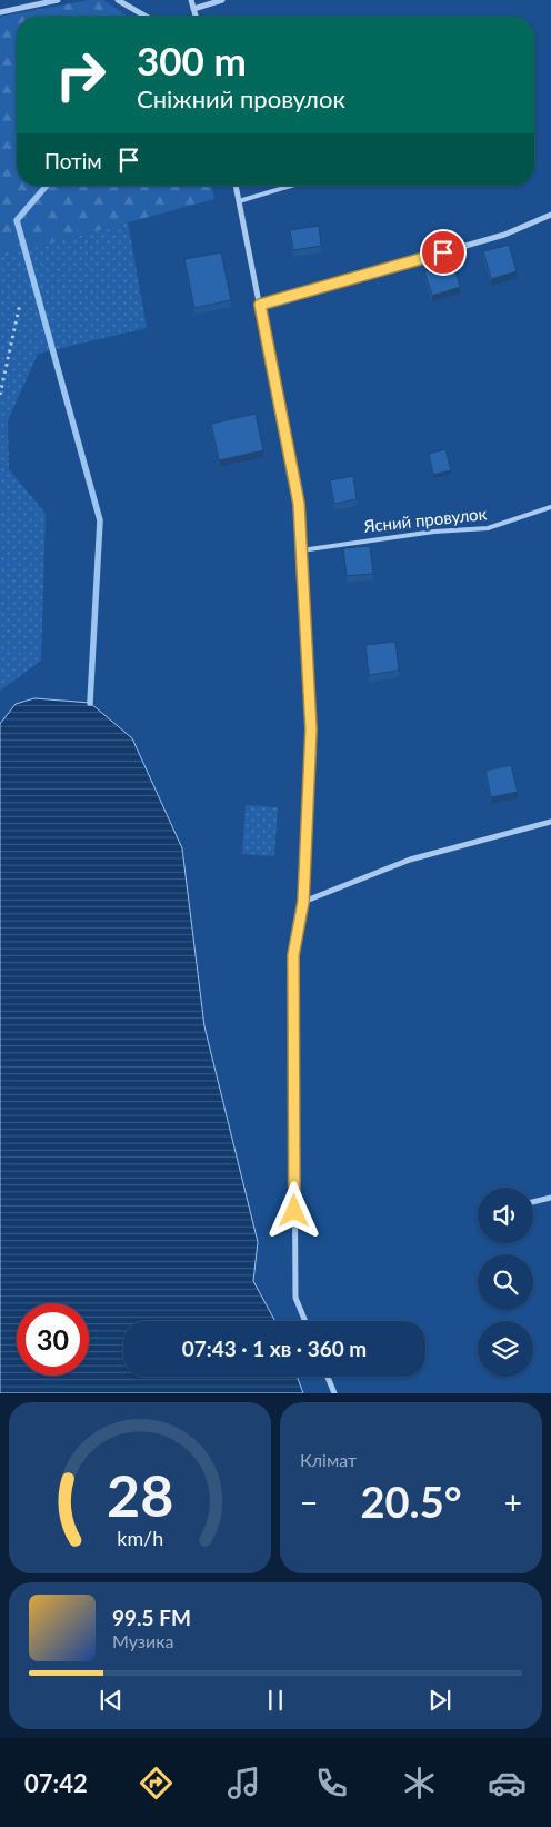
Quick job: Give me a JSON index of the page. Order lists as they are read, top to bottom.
{
  "streets": {
    "lane": ["Ясний провулок"]
  },
  "page": {
    "turn": ["300 m", "Сніжний провулок"],
    "then": "Потім",
    "limit": "30",
    "trip": "07:43 · 1 хв · 360 m",
    "tile": "Клімат",
    "heat": ["−", "20.5°", "+"],
    "song": ["99.5 FM", "Музика"],
    "tabs": "07:42",
    "gauge": ["28", "km/h"]
  }
}
